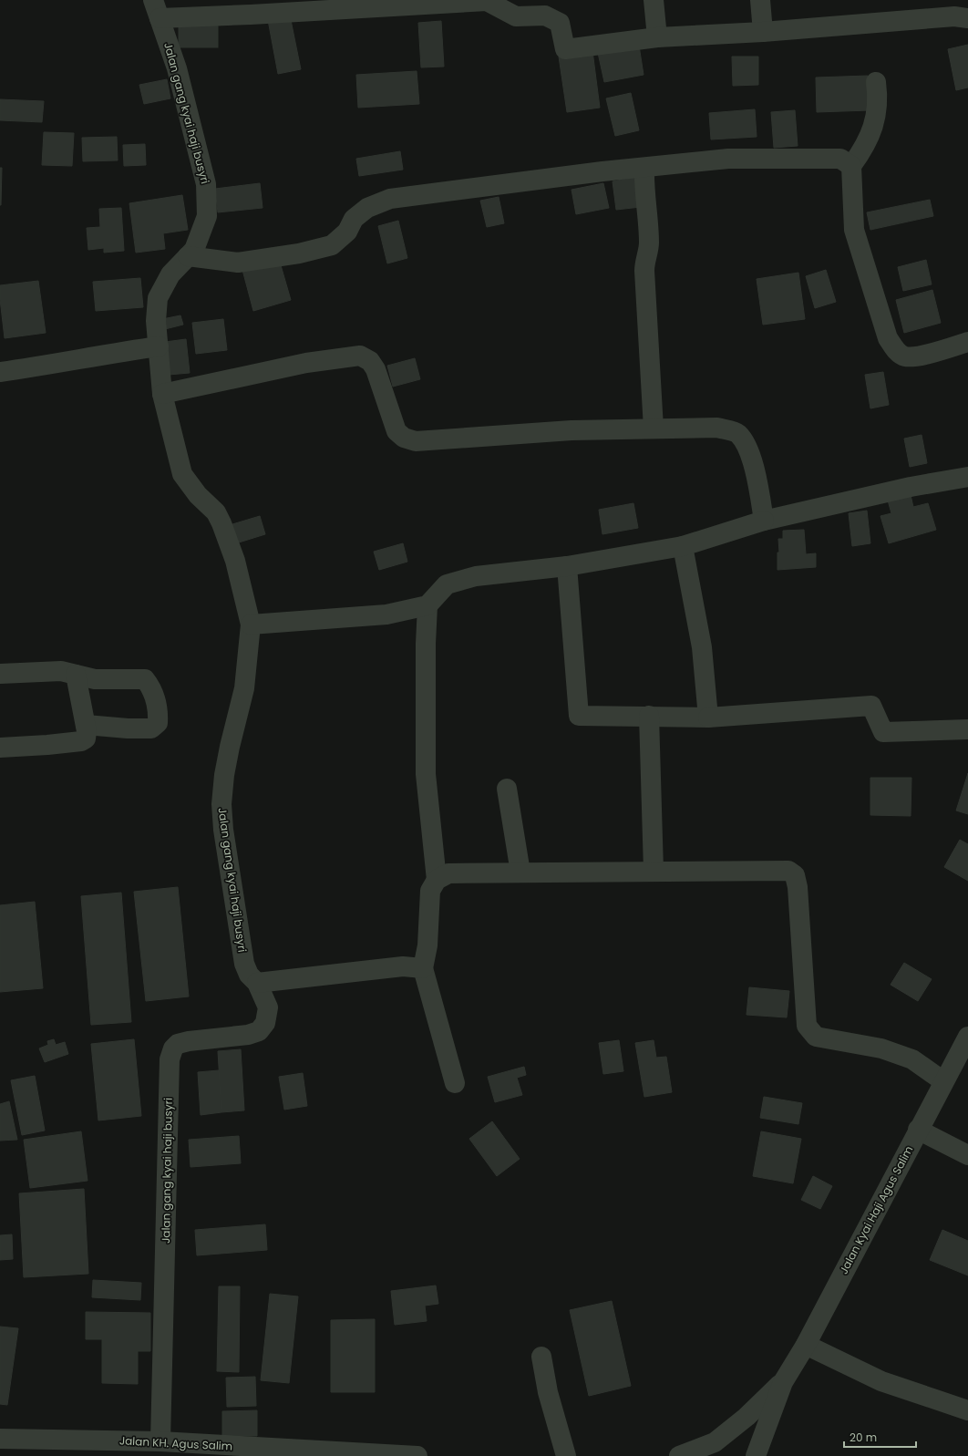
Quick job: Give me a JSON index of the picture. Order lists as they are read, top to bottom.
{
  "streets": {
    "street": ["Jalan gang kyai haji busyri", "Jalan Kyai Haji Agus Salim", "Jalan KH. Agus Salim"]
  },
  "crossings": [
    ["Jalan gang kyai haji busyri", "Jalan KH. Agus Salim"]
  ],
  "scale_bar": "20 m"
}
